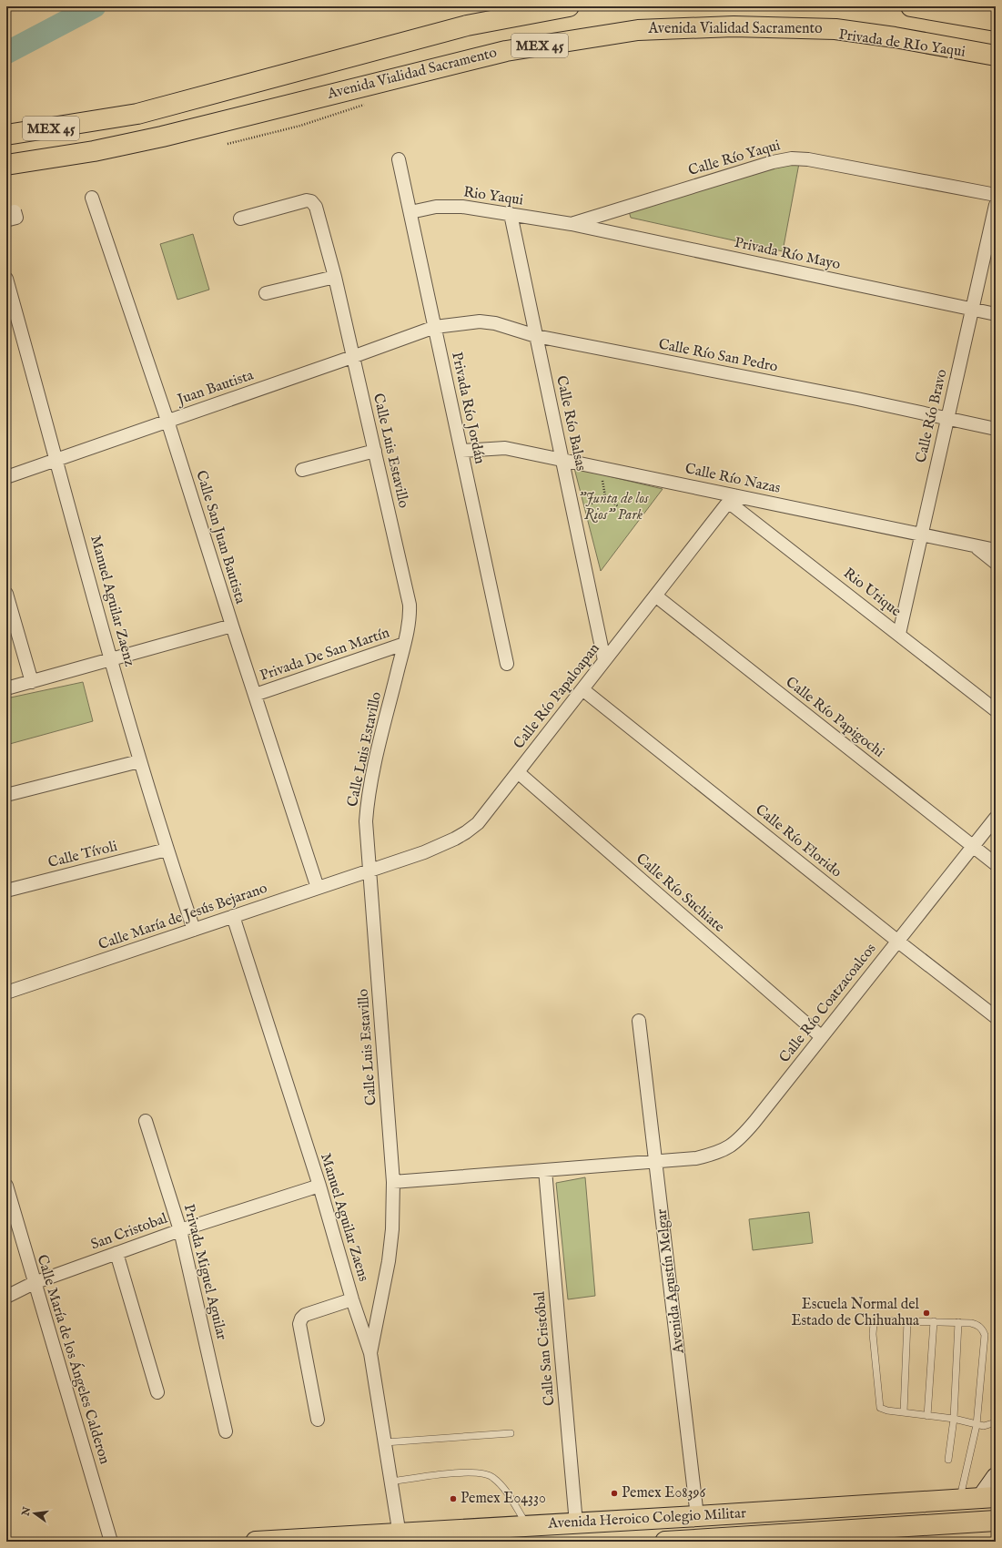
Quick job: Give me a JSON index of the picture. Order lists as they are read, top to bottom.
{
  "streets": {
    "main road": ["Avenida Vialidad Sacramento", "MEX 45", "Avenida Heroico Colegio Militar"],
    "street": [
      "Calle Río Yaqui",
      "Rio Yaqui",
      "Privada Río Mayo",
      "Calle Río San Pedro",
      "Juan Bautista",
      "Privada Río Jordán",
      "Calle Río Bravo",
      "Calle Río Balsas",
      "Calle Luis Estavillo",
      "Calle Río Nazas",
      "Calle San Juan Bautista",
      "Rio Urique",
      "Manuel Aguilar Zaenz",
      "Privada De San Martín",
      "Calle Río Papaloapan",
      "Calle Río Papigochi",
      "Calle Río Florido",
      "Calle Tívoli",
      "Calle Río Suchiate",
      "Calle María de Jesús Bejarano",
      "Calle Río Coatzacoalcos",
      "Manuel Aguilar Zaens",
      "San Cristobal",
      "Privada Miguel Aguilar",
      "Avenida Agustín Melgar",
      "Calle San Cristóbal",
      "Calle María de los Ángeles Calderon"
    ]
  },
  "crossings": [
    ["Calle Río Yaqui", "Rio Yaqui"],
    ["Calle Río Yaqui", "Privada Río Mayo"],
    ["Rio Yaqui", "Privada Río Mayo"],
    ["Rio Yaqui", "Privada Río Jordán"],
    ["Rio Yaqui", "Calle Río Balsas"],
    ["Privada Río Mayo", "Calle Río Bravo"],
    ["Calle Río San Pedro", "Juan Bautista"],
    ["Calle Río San Pedro", "Privada Río Jordán"],
    ["Calle Río San Pedro", "Calle Río Bravo"],
    ["Calle Río San Pedro", "Calle Río Balsas"],
    ["Juan Bautista", "Privada Río Jordán"],
    ["Juan Bautista", "Calle Luis Estavillo"],
    ["Juan Bautista", "Calle San Juan Bautista"],
    ["Juan Bautista", "Manuel Aguilar Zaenz"],
    ["Privada Río Jordán", "Calle Río Nazas"],
    ["Calle Río Bravo", "Calle Río Nazas"],
    ["Calle Río Bravo", "Rio Urique"],
    ["Calle Río Balsas", "Calle Río Nazas"],
    ["Calle Río Balsas", "Calle Río Papaloapan"],
    ["Calle Luis Estavillo", "Privada De San Martín"],
    ["Calle Luis Estavillo", "Calle Río Papaloapan"],
    ["Calle Luis Estavillo", "Calle María de Jesús Bejarano"],
    ["Calle Luis Estavillo", "Manuel Aguilar Zaens"],
    ["Calle Río Nazas", "Rio Urique"],
    ["Calle Río Nazas", "Calle Río Papaloapan"],
    ["Calle San Juan Bautista", "Privada De San Martín"],
    ["Calle San Juan Bautista", "Calle María de Jesús Bejarano"],
    ["Rio Urique", "Calle Río Papaloapan"],
    ["Manuel Aguilar Zaenz", "Calle Tívoli"],
    ["Manuel Aguilar Zaenz", "Calle María de Jesús Bejarano"],
    ["Calle Río Papaloapan", "Calle Río Papigochi"],
    ["Calle Río Papaloapan", "Calle Río Florido"],
    ["Calle Río Papaloapan", "Calle Río Suchiate"],
    ["Calle Río Papaloapan", "Calle María de Jesús Bejarano"],
    ["Calle Río Papigochi", "Calle Río Coatzacoalcos"],
    ["Calle Río Florido", "Calle Río Coatzacoalcos"],
    ["Calle Río Suchiate", "Calle Río Coatzacoalcos"],
    ["Calle María de Jesús Bejarano", "Manuel Aguilar Zaens"],
    ["Calle Río Coatzacoalcos", "Avenida Agustín Melgar"],
    ["Manuel Aguilar Zaens", "San Cristobal"],
    ["Manuel Aguilar Zaens", "Avenida Heroico Colegio Militar"],
    ["San Cristobal", "Privada Miguel Aguilar"],
    ["San Cristobal", "Calle María de los Ángeles Calderon"],
    ["Avenida Agustín Melgar", "Avenida Heroico Colegio Militar"],
    ["Calle San Cristóbal", "Avenida Heroico Colegio Militar"]
  ],
  "parks": ["\"Junta de los Rios\" Park"],
  "places": ["Escuela Normal del Estado de Chihuahua", "Pemex E08396", "Pemex E04330"],
  "north": "left"
}
